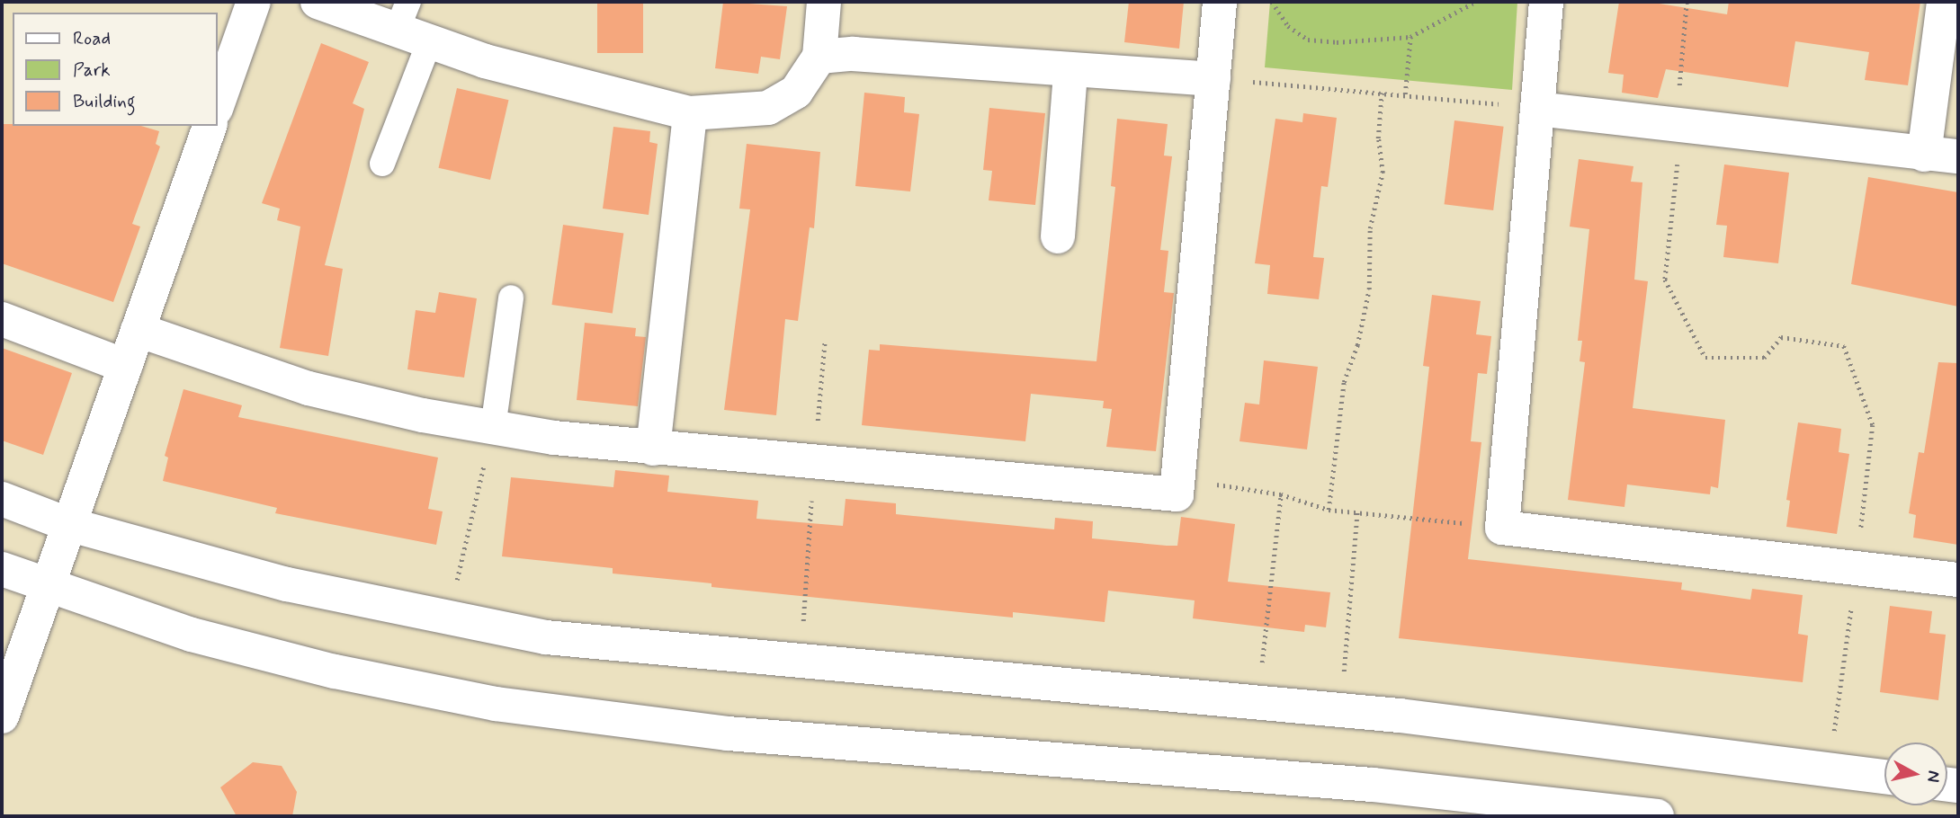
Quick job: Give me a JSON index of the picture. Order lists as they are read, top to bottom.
{
  "legend": ["Road", "Park", "Building"],
  "north": "right"
}
